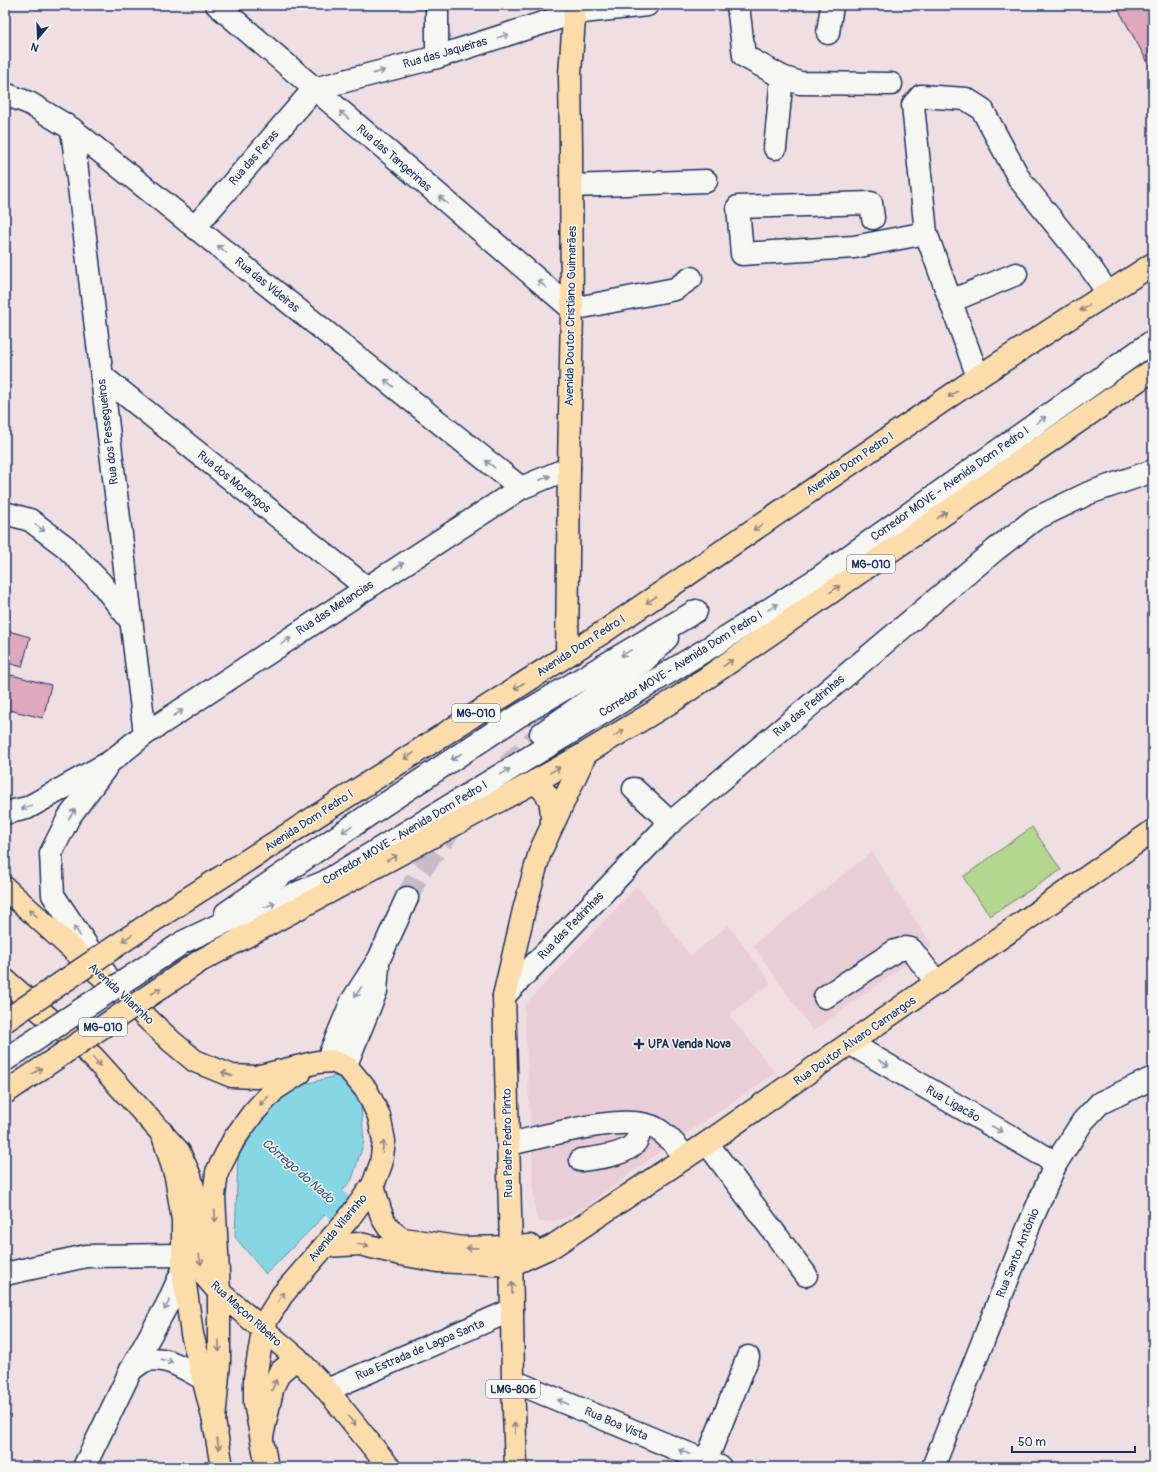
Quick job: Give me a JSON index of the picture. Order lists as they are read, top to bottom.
{
  "streets": {
    "main road": [
      "Avenida Doutor Cristiano Guimarães",
      "Avenida Dom Pedro I",
      "MG-010",
      "Avenida Vilarinho",
      "Rua Doutor Álvaro Camargos",
      "Rua Padre Pedro Pinto",
      "Rua Maçon Ribeiro",
      "LMG-806"
    ],
    "street": [
      "Rua das Jaqueiras",
      "Rua das Peras",
      "Rua das Tangerinas",
      "Rua das Videiras",
      "Rua dos Pessegueiros",
      "Rua dos Morangos",
      "Corredor MOVE - Avenida Dom Pedro I",
      "Rua das Melancias",
      "Rua das Pedrinhas",
      "Rua Ligacão",
      "Rua Santo Antônio",
      "Rua Estrada de Lagoa Santa",
      "Rua Boa Vista"
    ]
  },
  "crossings": [
    ["Rua das Jaqueiras", "Rua das Peras"],
    ["Rua das Jaqueiras", "Rua das Tangerinas"],
    ["Rua das Jaqueiras", "Avenida Doutor Cristiano Guimarães"],
    ["Rua das Peras", "Rua das Tangerinas"],
    ["Rua das Peras", "Rua das Videiras"],
    ["Rua das Tangerinas", "Avenida Doutor Cristiano Guimarães"],
    ["Rua das Videiras", "Rua dos Pessegueiros"],
    ["Rua das Videiras", "Rua das Melancias"],
    ["Avenida Doutor Cristiano Guimarães", "Avenida Dom Pedro I"],
    ["Avenida Doutor Cristiano Guimarães", "Rua das Melancias"],
    ["Rua dos Pessegueiros", "Rua dos Morangos"],
    ["Rua dos Pessegueiros", "Rua das Melancias"],
    ["Rua dos Morangos", "Rua das Melancias"],
    ["MG-010", "Rua Padre Pedro Pinto"],
    ["Rua das Melancias", "Avenida Vilarinho"],
    ["Rua das Pedrinhas", "Rua Padre Pedro Pinto"],
    ["Avenida Vilarinho", "Rua Doutor Álvaro Camargos"],
    ["Avenida Vilarinho", "Rua Maçon Ribeiro"],
    ["Rua Doutor Álvaro Camargos", "Rua Ligacão"],
    ["Rua Doutor Álvaro Camargos", "Rua Padre Pedro Pinto"],
    ["Rua Ligacão", "Rua Santo Antônio"],
    ["Rua Padre Pedro Pinto", "Rua Estrada de Lagoa Santa"],
    ["Rua Padre Pedro Pinto", "Rua Boa Vista"],
    ["Rua Maçon Ribeiro", "Rua Estrada de Lagoa Santa"]
  ],
  "one_way": [
    "Rua das Jaqueiras",
    "Rua das Tangerinas",
    "Rua das Videiras",
    "Rua Ligacão",
    "Rua Boa Vista"
  ],
  "water": ["Córrego do Nado"],
  "places": {
    "health": ["UPA Venda Nova"]
  },
  "scale_bar": "50 m",
  "north": "bottom"
}
